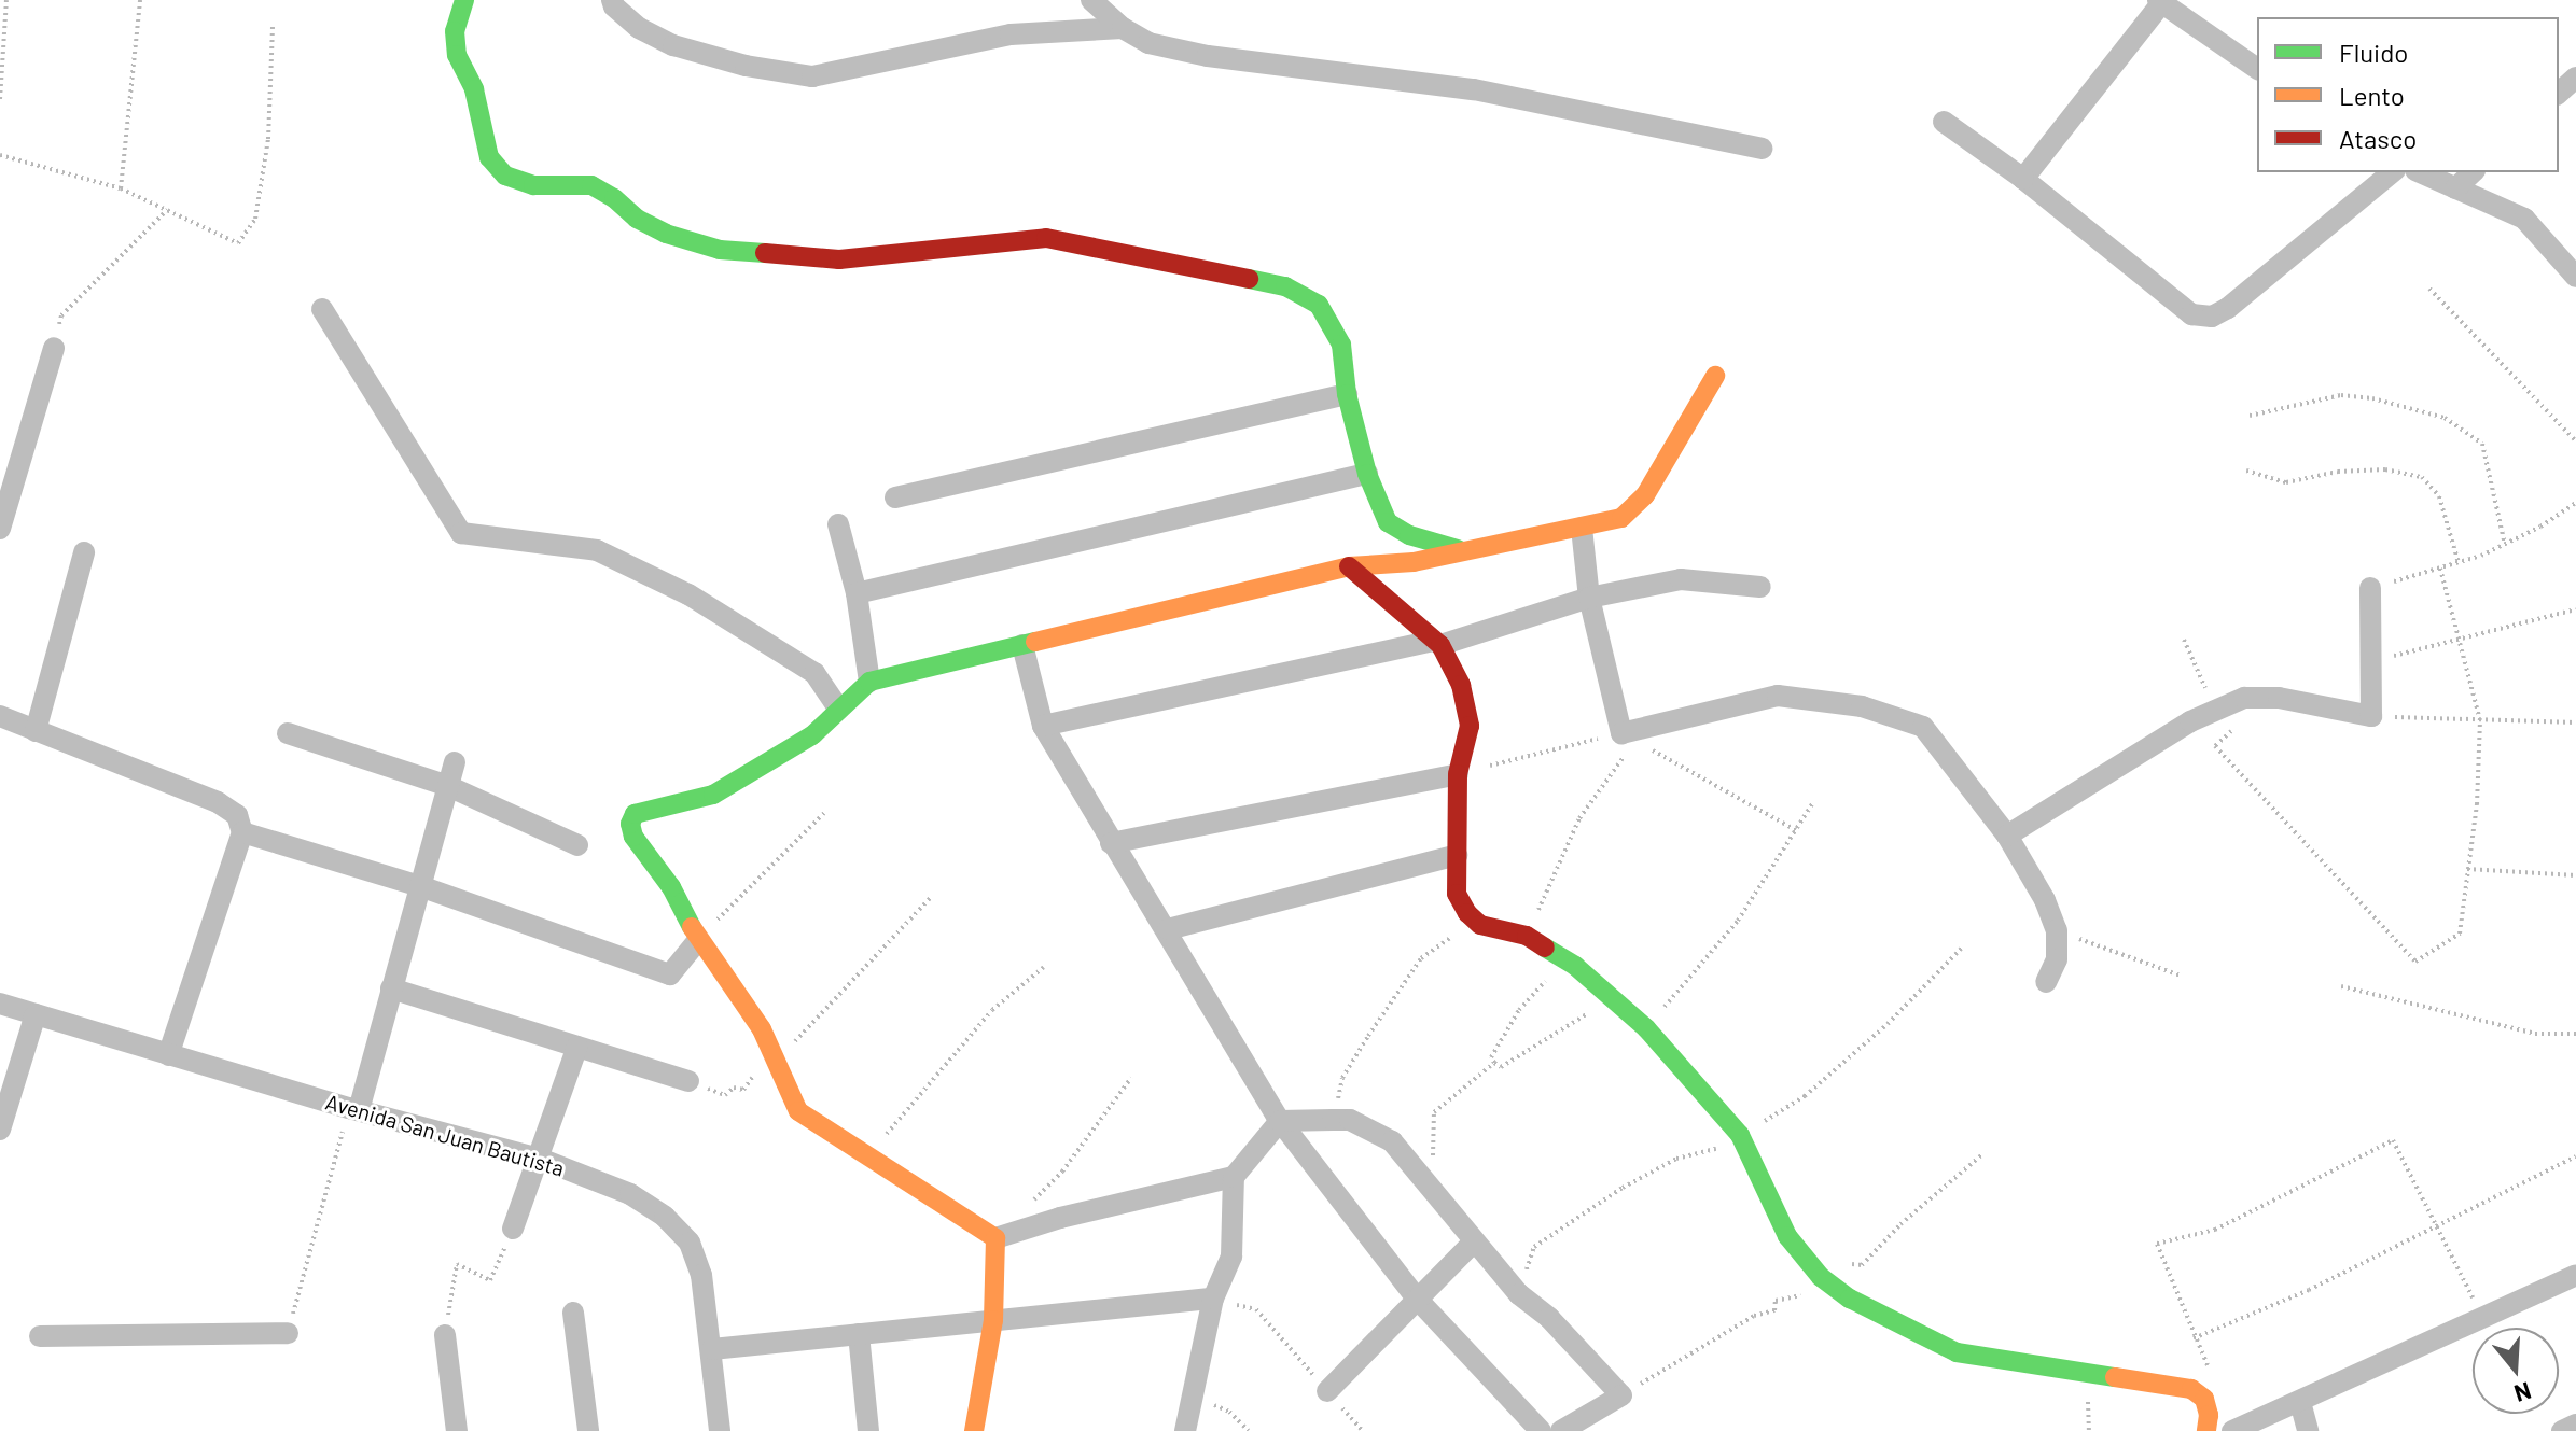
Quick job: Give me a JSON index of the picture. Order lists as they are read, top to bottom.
{
  "streets": {
    "street": ["Avenida San Juan Bautista"]
  },
  "legend": ["Fluido", "Lento", "Atasco"],
  "north": "bottom"
}
